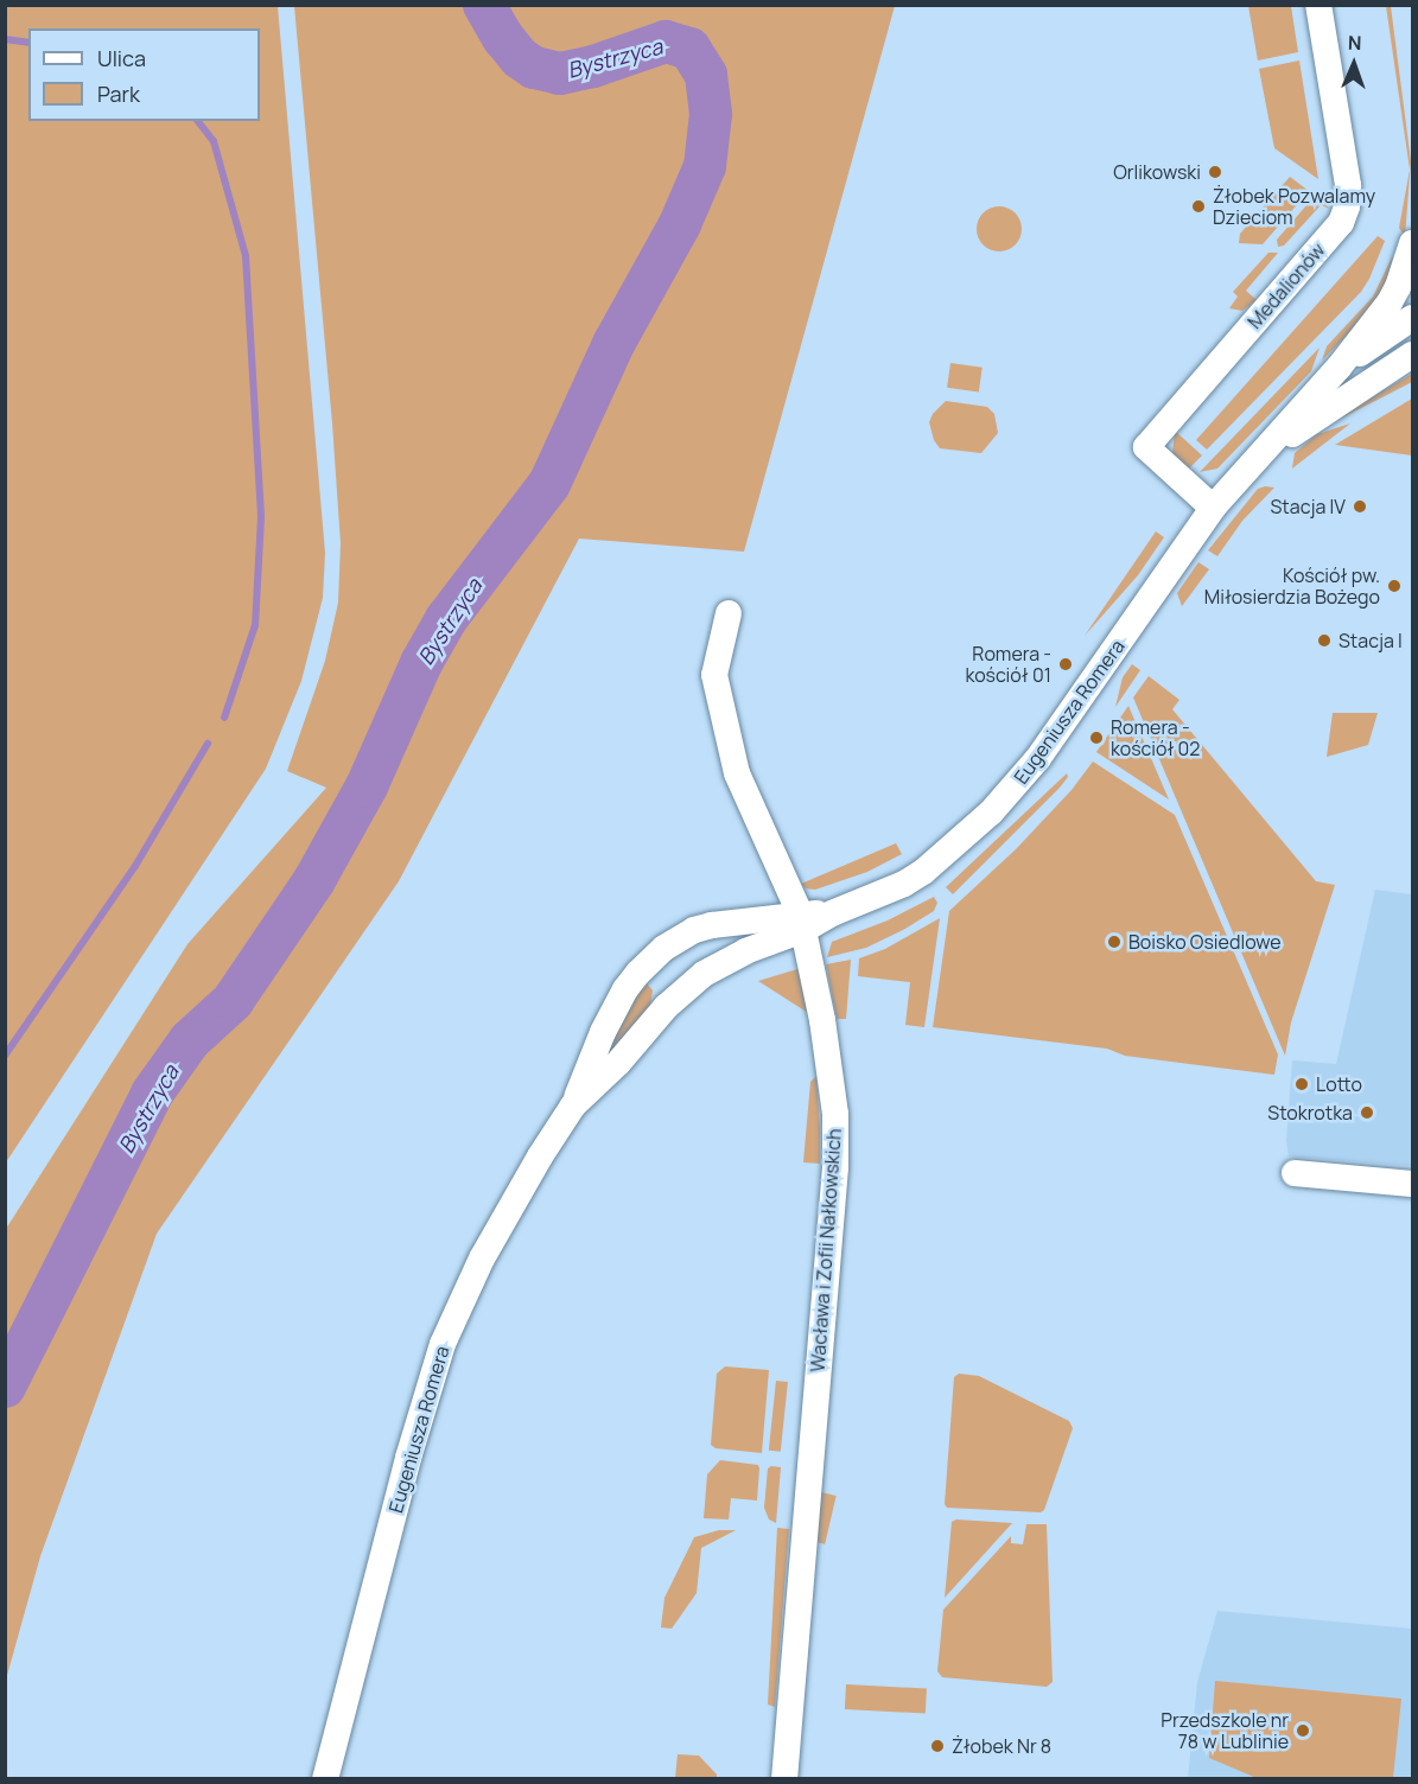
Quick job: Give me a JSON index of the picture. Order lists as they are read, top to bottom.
{
  "streets": {
    "street": ["Medalionów", "Eugeniusza Romera", "Wacława i Zofii Nałkowskich"]
  },
  "crossings": [
    ["Medalionów", "Eugeniusza Romera"],
    ["Eugeniusza Romera", "Wacława i Zofii Nałkowskich"]
  ],
  "water": ["Bystrzyca"],
  "places": [
    "Orlikowski",
    "Żłobek Pozwalamy Dzieciom",
    "Stacja IV",
    "Kościół pw. Miłosierdzia Bożego",
    "Stacja I",
    "Romera - kościół 01",
    "Romera - kościół 02",
    "Boisko Osiedlowe",
    "Lotto",
    "Stokrotka",
    "Przedszkole nr 78 w Lublinie",
    "Żłobek Nr 8"
  ],
  "legend": ["Ulica", "Park"],
  "north": "top"
}
